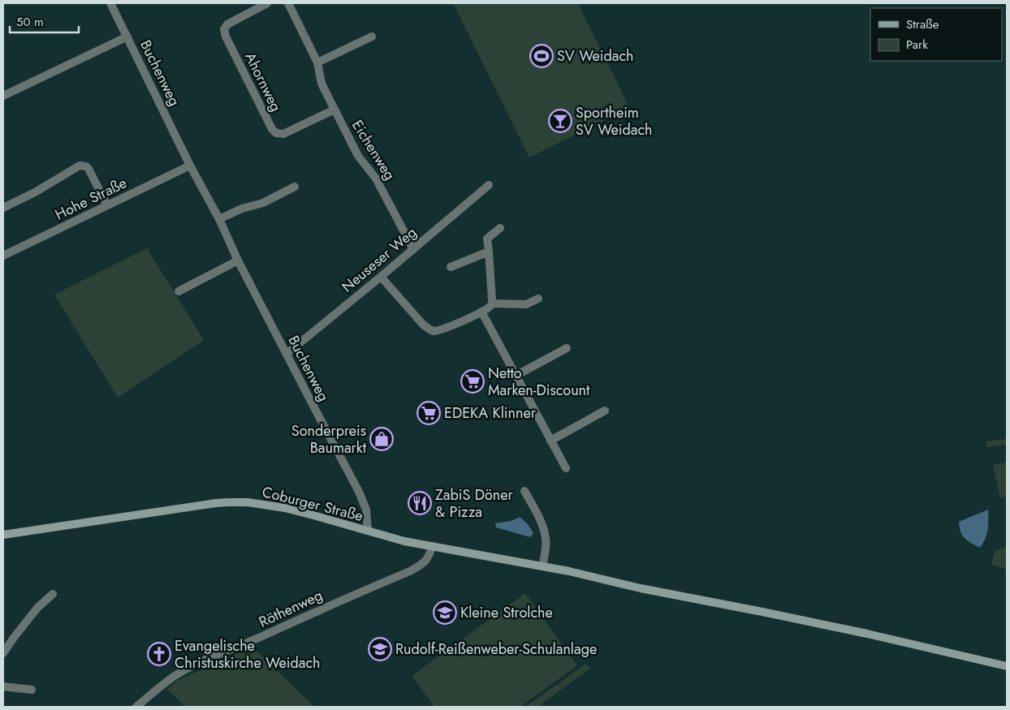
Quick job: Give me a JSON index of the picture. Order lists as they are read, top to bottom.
{
  "streets": {
    "main road": ["Coburger Straße"],
    "street": [
      "Buchenweg",
      "Ahornweg",
      "Eichenweg",
      "Hohe Straße",
      "Neuseser Weg",
      "Röthenweg"
    ]
  },
  "crossings": [
    ["Buchenweg", "Hohe Straße"],
    ["Buchenweg", "Neuseser Weg"],
    ["Buchenweg", "Coburger Straße"],
    ["Ahornweg", "Eichenweg"],
    ["Eichenweg", "Neuseser Weg"],
    ["Coburger Straße", "Röthenweg"]
  ],
  "places": {
    "sports": ["SV Weidach"],
    "bar": ["Sportheim SV Weidach"],
    "supermarket": ["Netto Marken-Discount", "EDEKA Klinner"],
    "shop": ["Sonderpreis Baumarkt"],
    "restaurant": ["ZabiS Döner & Pizza"],
    "school or university": ["Kleine Strolche", "Rudolf-Reißenweber-Schulanlage"],
    "church": ["Evangelische Christuskirche Weidach"]
  },
  "legend": ["Straße", "Park"],
  "scale_bar": "50 m"
}
